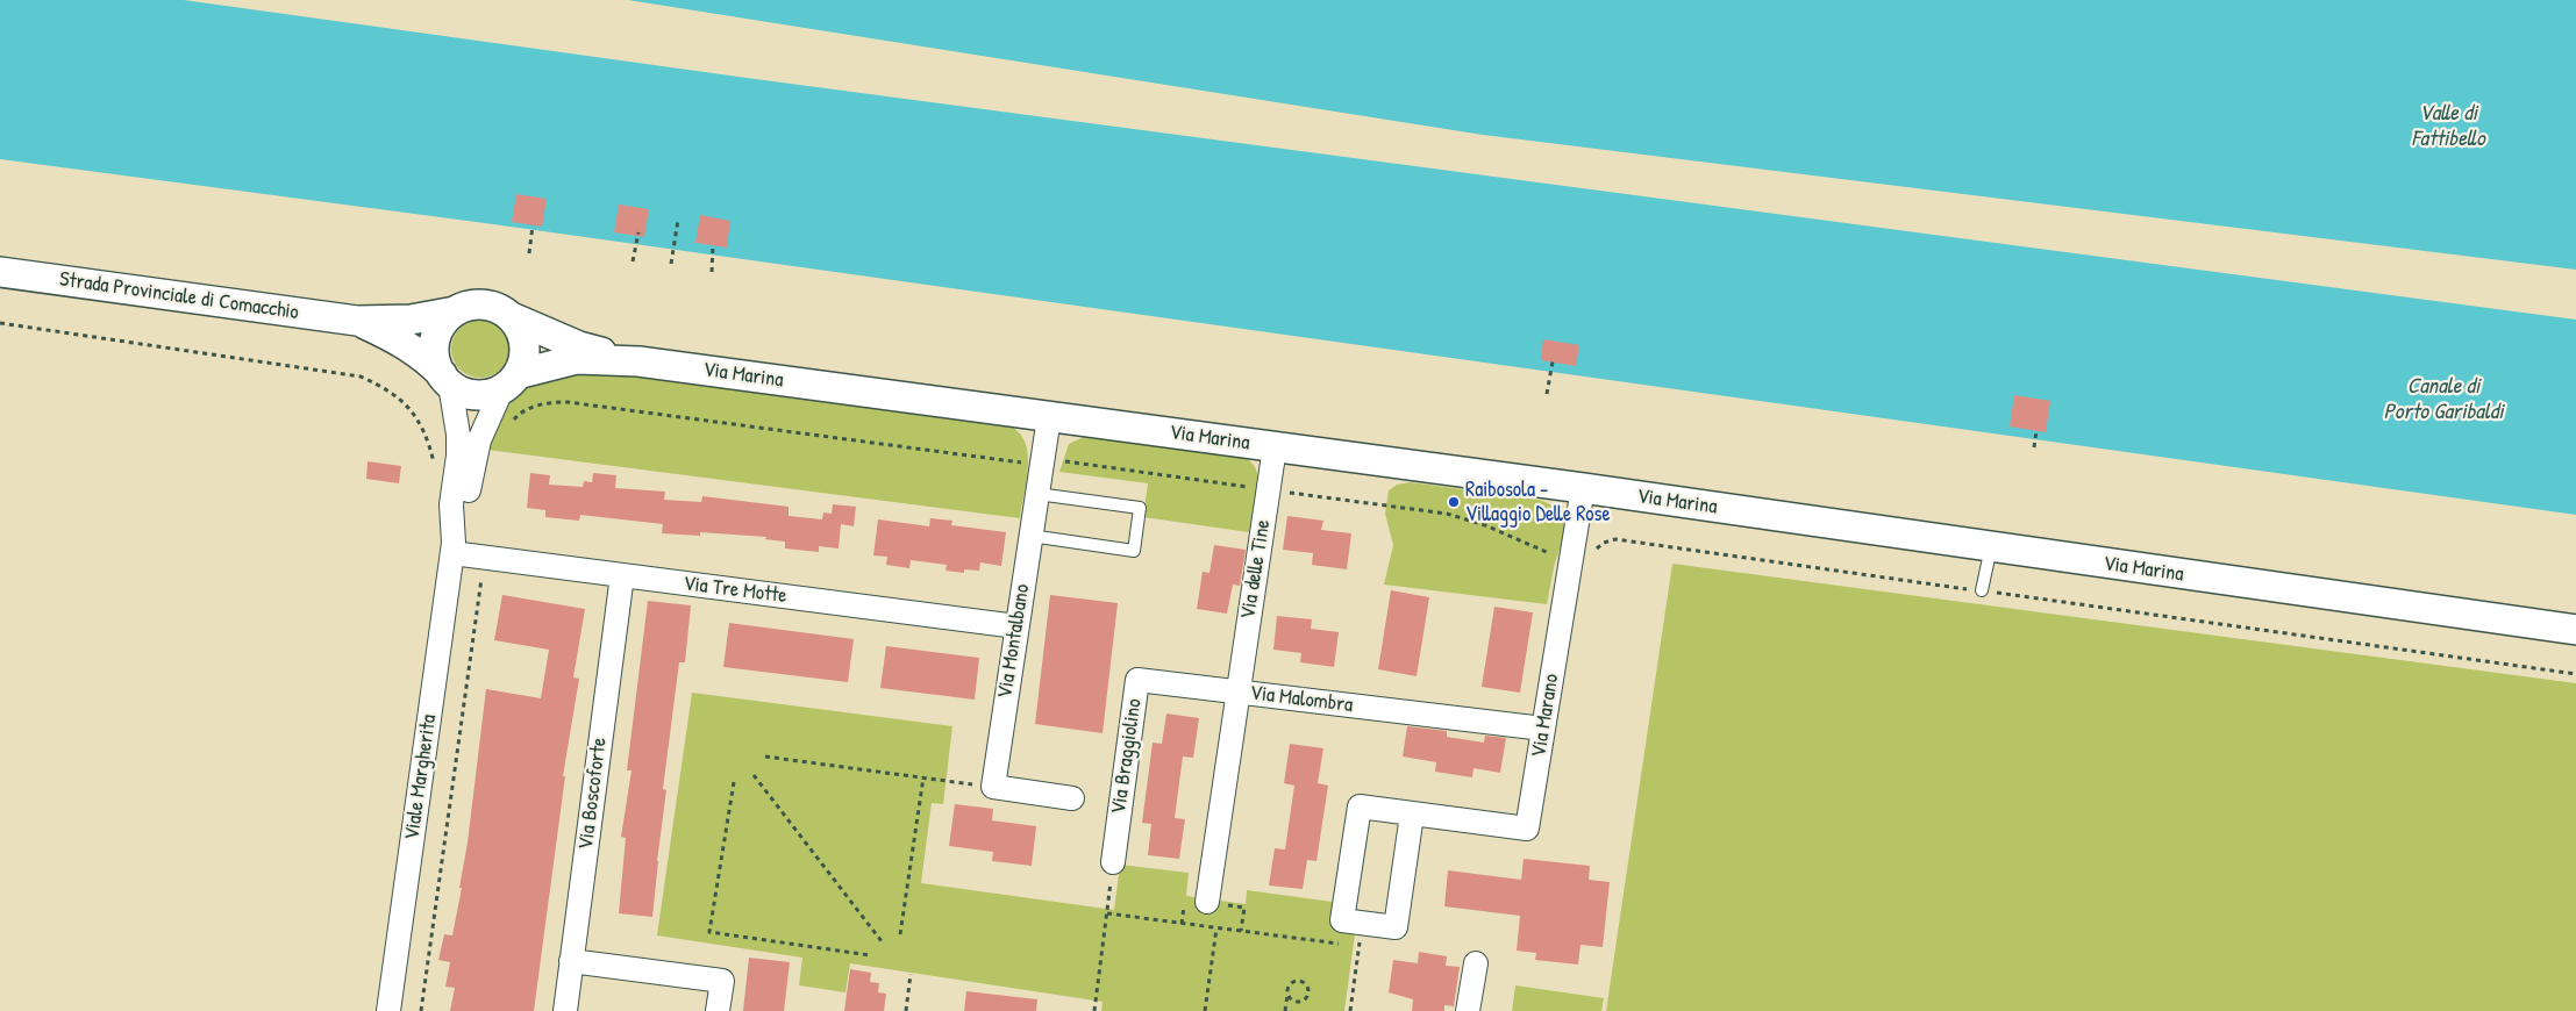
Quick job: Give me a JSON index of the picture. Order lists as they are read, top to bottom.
{
  "streets": {
    "street": [
      "Strada Provinciale di Comacchio",
      "Via Marina",
      "Via delle Tine",
      "Via Tre Motte",
      "Via Montalbano",
      "Via Malombra",
      "Via Marano",
      "Via Braggiolino",
      "Viale Margherita",
      "Via Boscoforte"
    ]
  },
  "crossings": [
    ["Strada Provinciale di Comacchio", "Via Marina"],
    ["Strada Provinciale di Comacchio", "Viale Margherita"],
    ["Via Marina", "Via delle Tine"],
    ["Via Marina", "Via Montalbano"],
    ["Via Marina", "Via Marano"],
    ["Via Marina", "Viale Margherita"],
    ["Via delle Tine", "Via Malombra"],
    ["Via delle Tine", "Via Braggiolino"],
    ["Via Tre Motte", "Via Montalbano"],
    ["Via Tre Motte", "Viale Margherita"],
    ["Via Tre Motte", "Via Boscoforte"],
    ["Via Malombra", "Via Marano"],
    ["Via Malombra", "Via Braggiolino"]
  ],
  "water": ["Valle di Fattibello", "Canale di Porto Garibaldi"],
  "places": ["Raibosola - Villaggio Delle Rose"]
}
